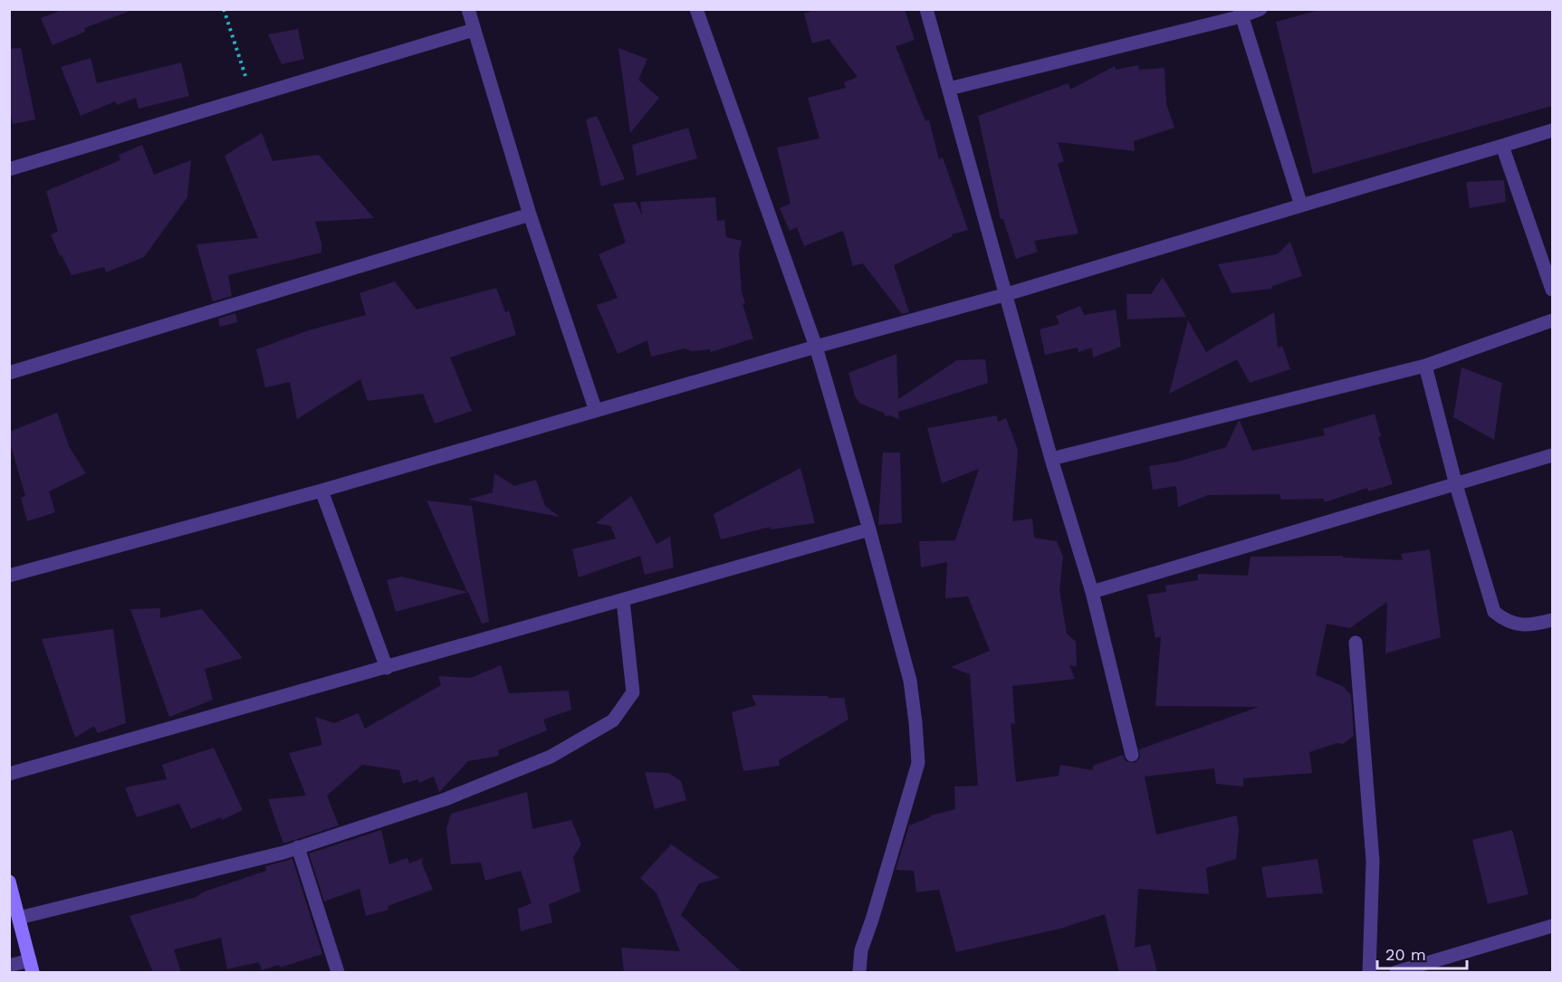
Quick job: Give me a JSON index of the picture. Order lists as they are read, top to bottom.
{
  "scale_bar": "20 m"
}
